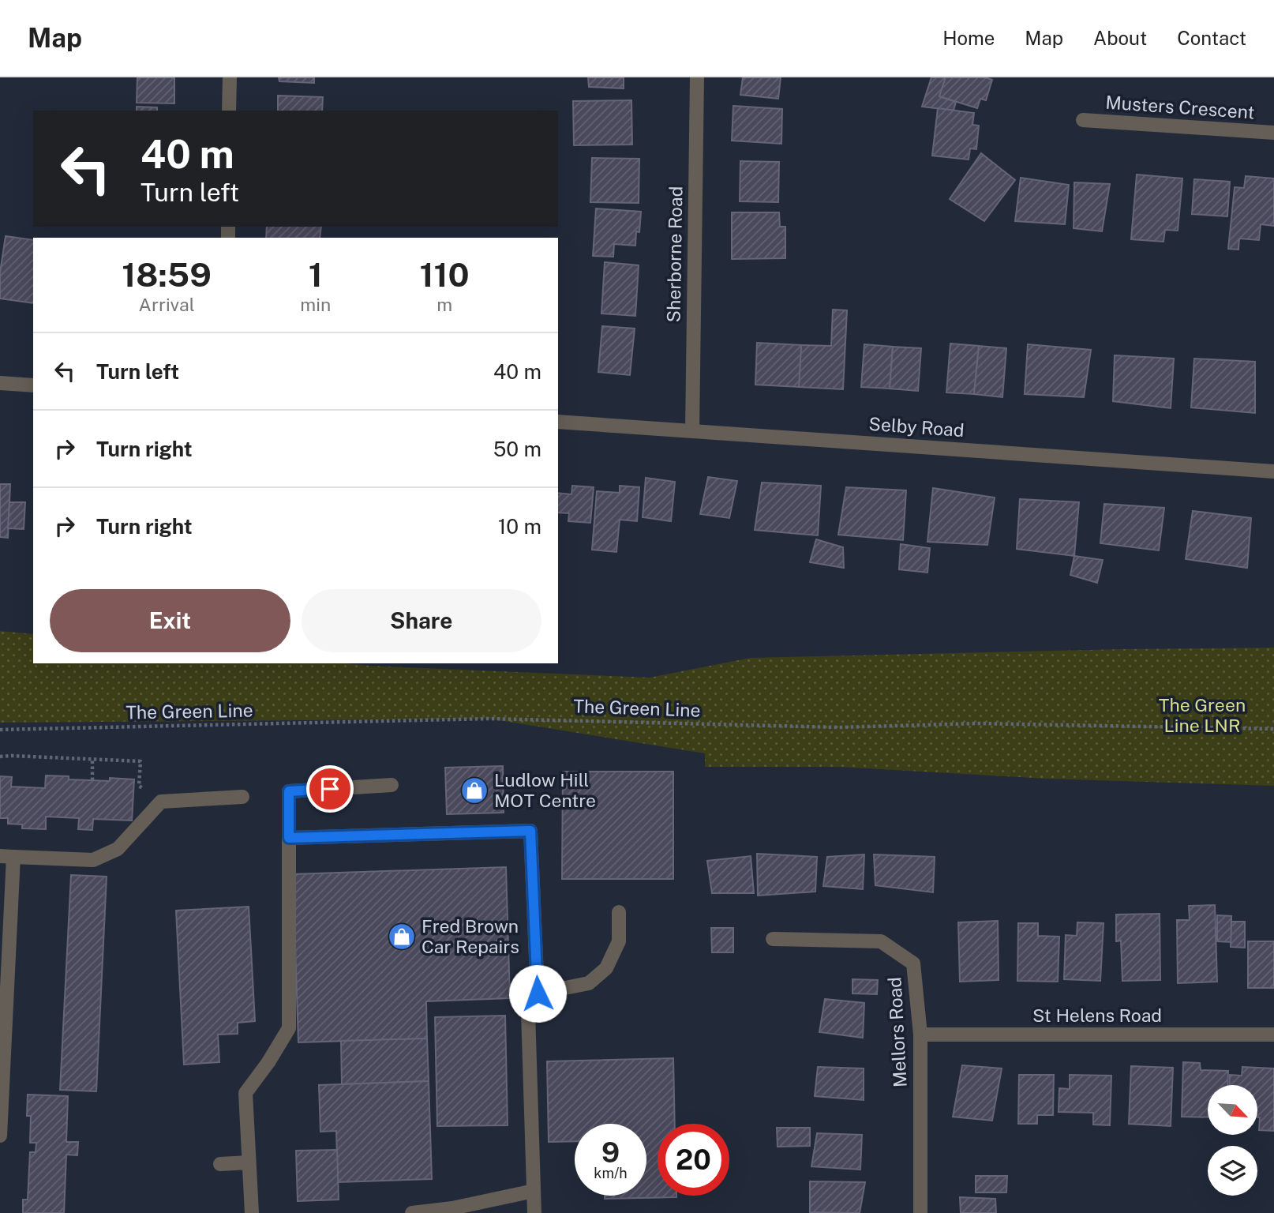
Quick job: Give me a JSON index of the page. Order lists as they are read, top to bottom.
{
  "streets": {
    "street": [
      "Musters Crescent",
      "Sherborne Road",
      "Selby Road",
      "St Helens Road",
      "Mellors Road"
    ],
    "path": ["The Green Line"]
  },
  "crossings": [
    ["Sherborne Road", "Selby Road"],
    ["St Helens Road", "Mellors Road"]
  ],
  "parks": ["The Green Line LNR"],
  "places": {
    "shop": ["Ludlow Hill MOT Centre", "Fred Brown Car Repairs"]
  },
  "north": "bottom right",
  "page": {
    "header": "Map",
    "nav": [
      "Home",
      "Map",
      "About",
      "Contact"
    ],
    "turn": ["40 m", "Turn left"],
    "eta": [
      "18:59",
      "Arrival",
      "1",
      "min",
      "110",
      "m"
    ],
    "list": [
      {
        "name": "Turn left",
        "value": "40 m"
      },
      {
        "name": "Turn right",
        "value": "50 m"
      },
      {
        "name": "Turn right",
        "value": "10 m"
      }
    ],
    "buttons": ["Exit", "Share"],
    "speed": "9 km/h",
    "limit": "20"
  }
}
